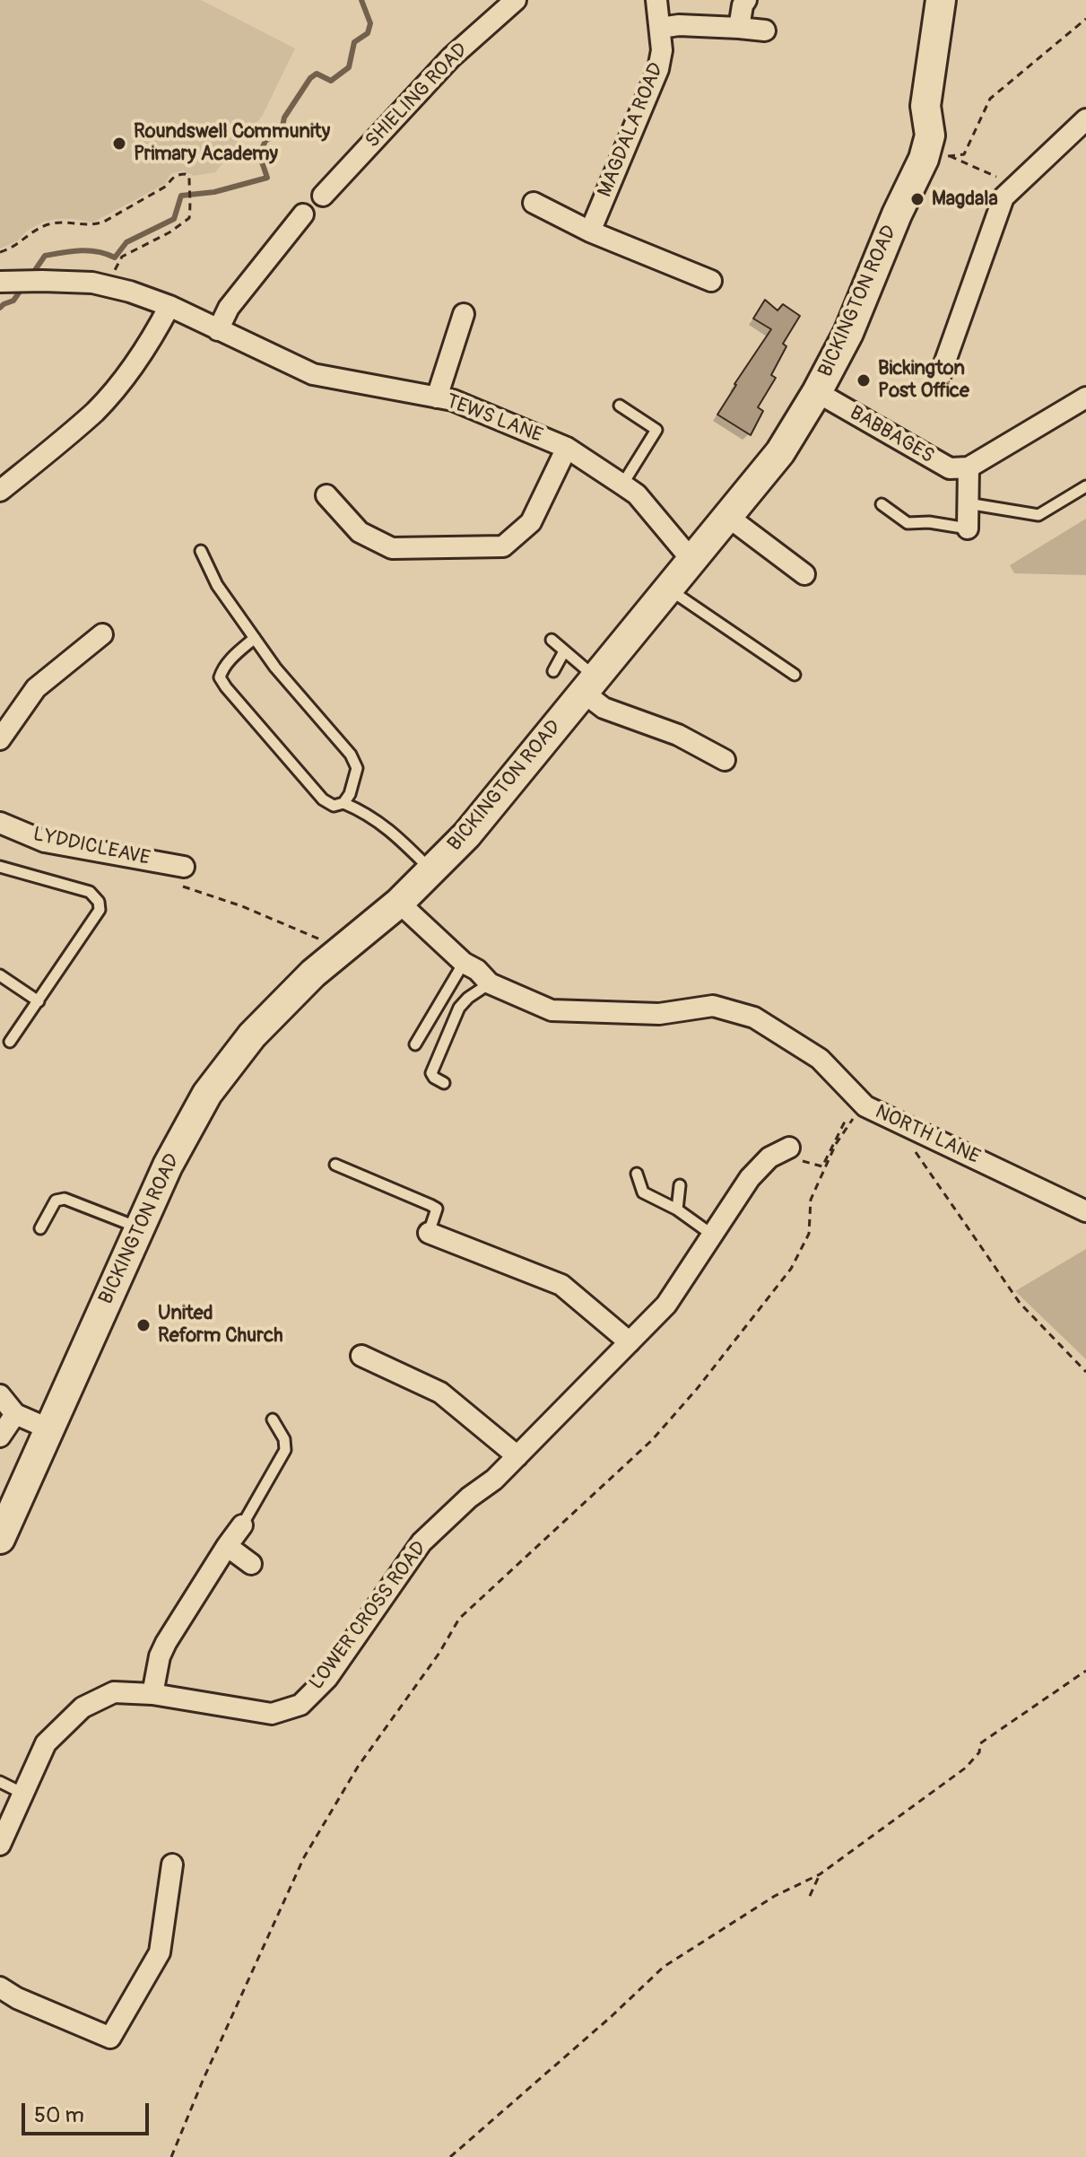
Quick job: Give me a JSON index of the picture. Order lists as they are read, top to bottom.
{
  "streets": {
    "main road": ["BICKINGTON ROAD"],
    "street": [
      "SHIELING ROAD",
      "MAGDALA ROAD",
      "TEWS LANE",
      "BABBAGES",
      "LYDDICLEAVE",
      "NORTH LANE",
      "LOWER CROSS ROAD"
    ]
  },
  "crossings": [
    ["BICKINGTON ROAD", "TEWS LANE"],
    ["BICKINGTON ROAD", "BABBAGES"],
    ["BICKINGTON ROAD", "NORTH LANE"]
  ],
  "places": [
    "Roundswell Community Primary Academy",
    "Magdala",
    "Bickington Post Office",
    "United Reform Church"
  ],
  "scale_bar": "50 m"
}
